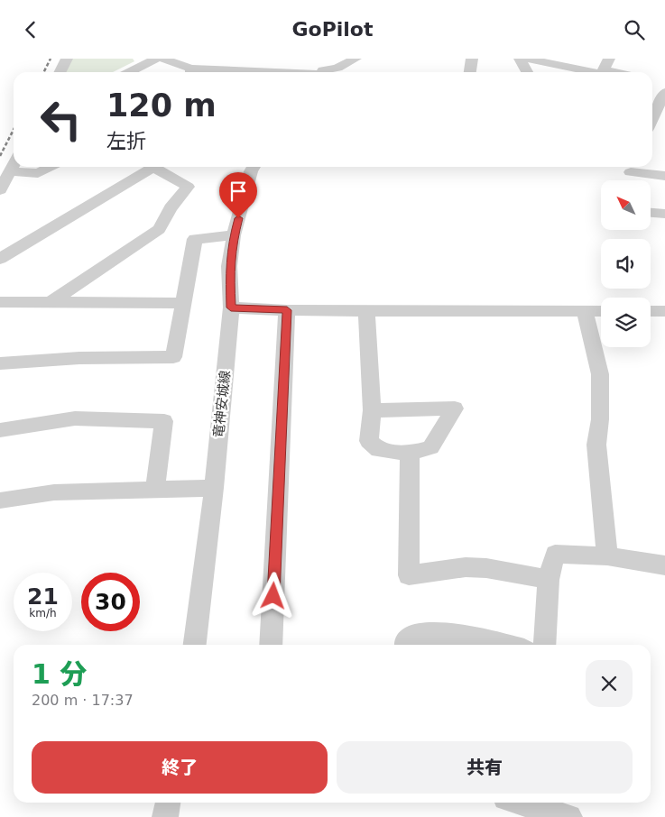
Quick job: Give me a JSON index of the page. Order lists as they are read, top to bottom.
{
  "streets": {
    "street": ["竜神安城線"]
  },
  "north": "top left",
  "page": {
    "header": "GoPilot",
    "turn": ["120 m", "左折"],
    "speed": "21 km/h",
    "limit": "30",
    "heading": ["1 分", "200 m · 17:37"],
    "buttons": ["終了", "共有"]
  }
}
